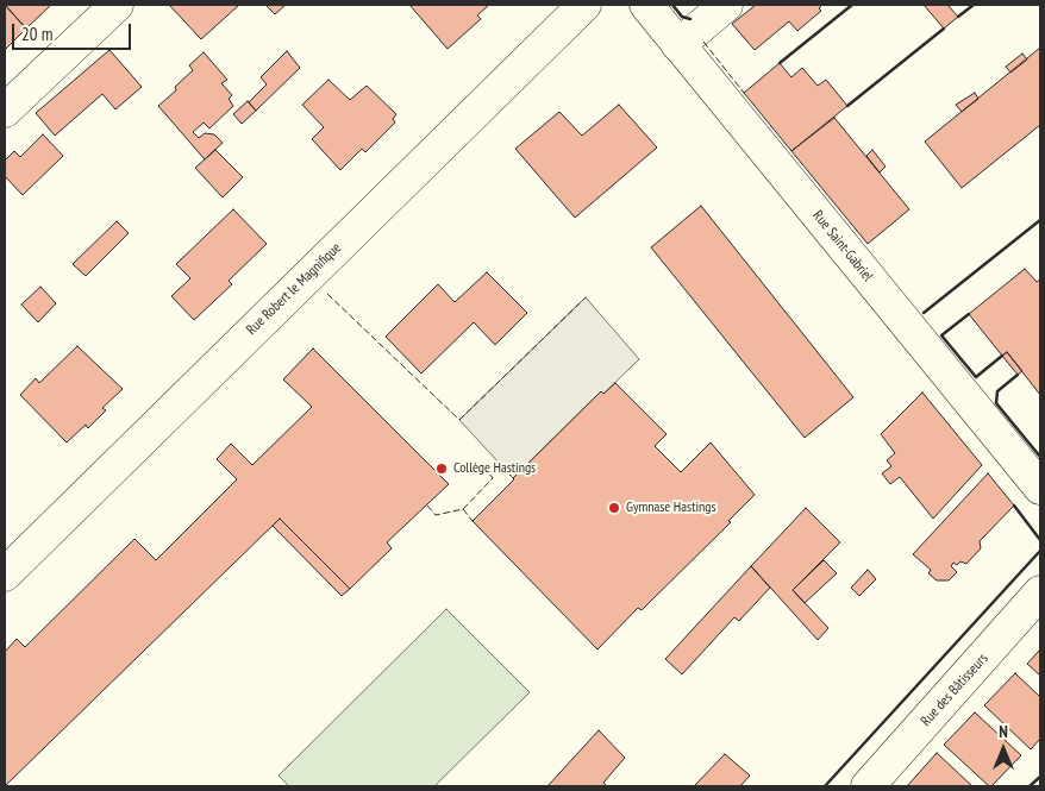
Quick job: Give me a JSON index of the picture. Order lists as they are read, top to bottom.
{
  "streets": {
    "street": ["Rue Saint-Gabriel", "Rue Robert le Magnifique", "Rue des Bâtisseurs"]
  },
  "places": ["Collège Hastings", "Gymnase Hastings"],
  "scale_bar": "20 m",
  "north": "top"
}
